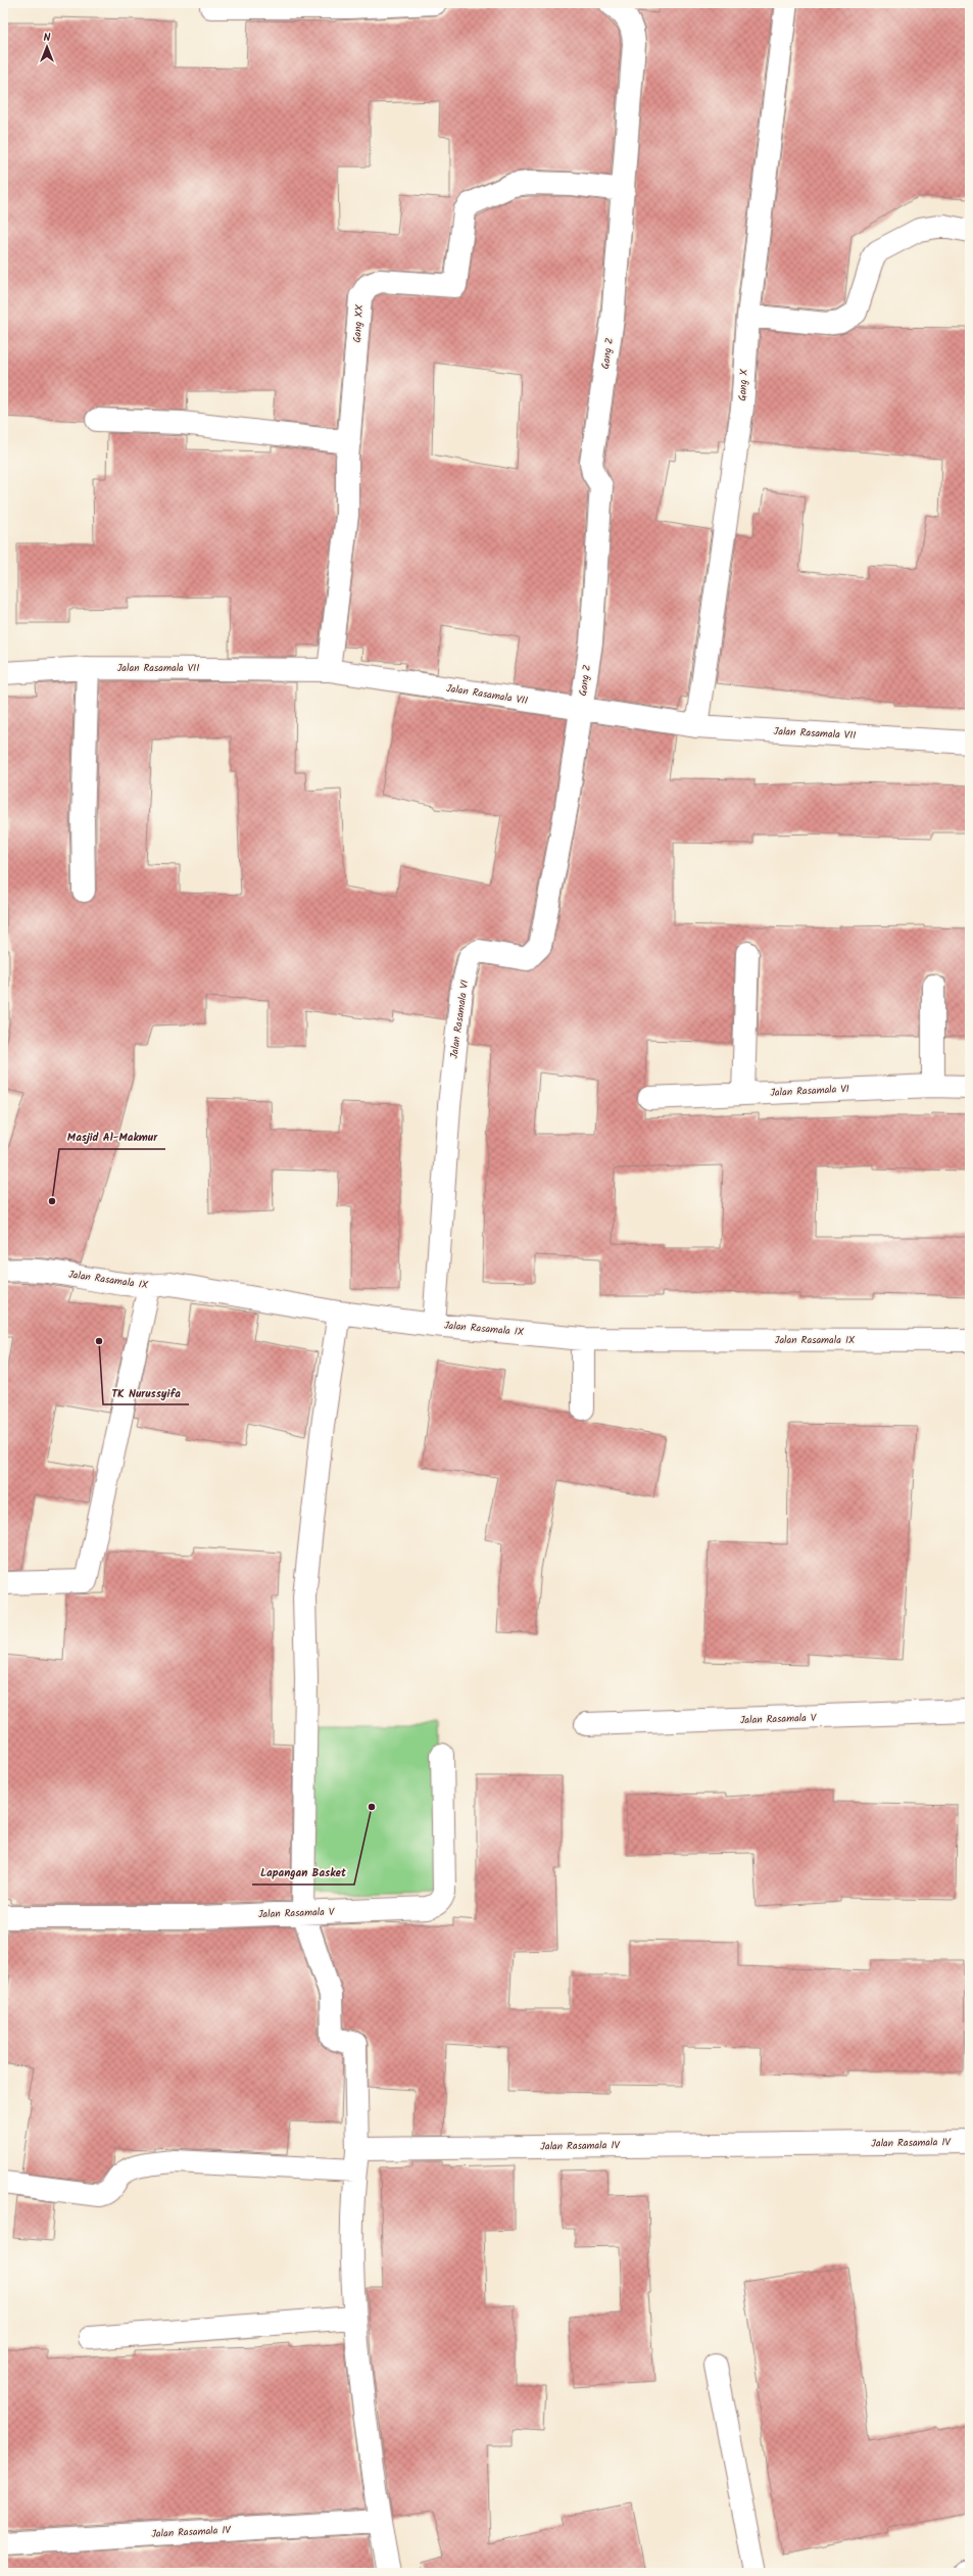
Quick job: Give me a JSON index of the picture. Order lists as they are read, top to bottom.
{
  "streets": {
    "street": [
      "Gang XX",
      "Gang Z",
      "Gang X",
      "Jalan Rasamala VII",
      "Jalan Rasamala VI",
      "Jalan Rasamala IX",
      "Jalan Rasamala V",
      "Jalan Rasamala IV"
    ]
  },
  "crossings": [
    ["Gang XX", "Gang Z"],
    ["Gang XX", "Jalan Rasamala VII"],
    ["Gang Z", "Jalan Rasamala VII"],
    ["Gang Z", "Jalan Rasamala VI"],
    ["Gang X", "Jalan Rasamala VII"],
    ["Jalan Rasamala VII", "Jalan Rasamala VI"],
    ["Jalan Rasamala VI", "Jalan Rasamala IX"]
  ],
  "places": ["Masjid Al-Makmur", "TK Nurussyifa", "Lapangan Basket"],
  "north": "top"
}
